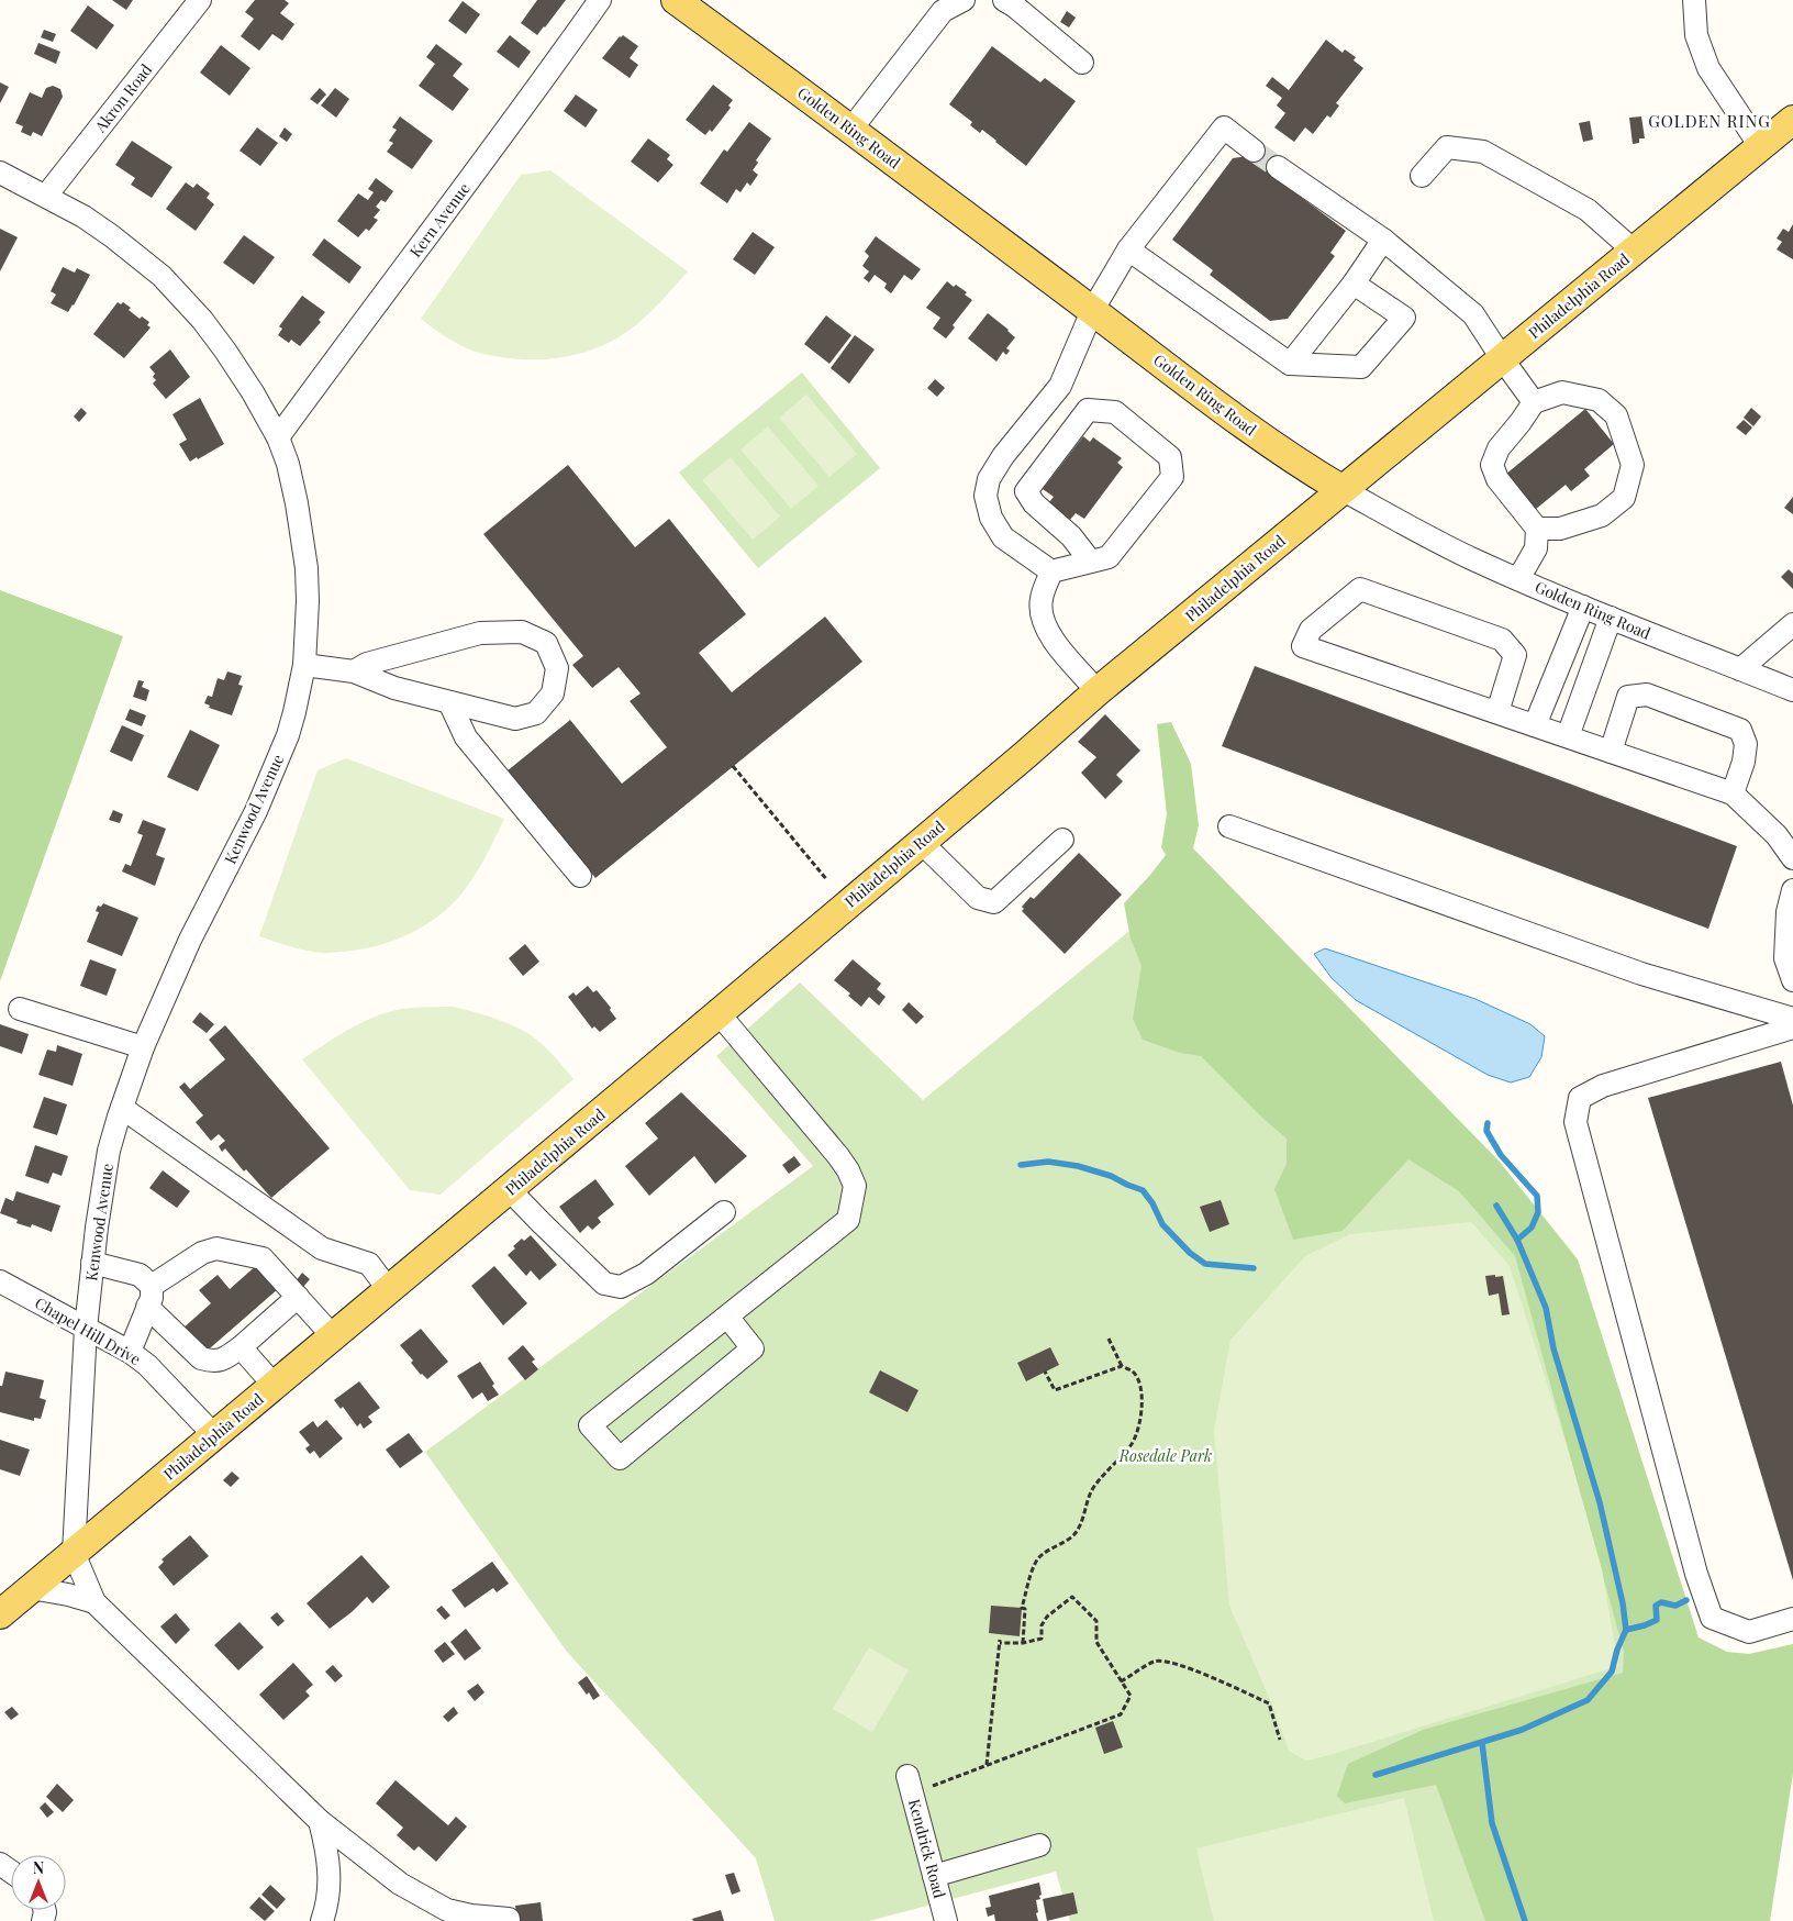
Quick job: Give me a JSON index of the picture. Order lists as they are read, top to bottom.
{
  "streets": {
    "main road": ["Golden Ring Road", "Philadelphia Road"],
    "street": [
      "Akron Road",
      "Kern Avenue",
      "Kenwood Avenue",
      "Chapel Hill Drive",
      "Kendrick Road"
    ]
  },
  "crossings": [
    ["Akron Road", "Kenwood Avenue"],
    ["Golden Ring Road", "Philadelphia Road"],
    ["Kern Avenue", "Kenwood Avenue"],
    ["Philadelphia Road", "Kenwood Avenue"],
    ["Philadelphia Road", "Chapel Hill Drive"],
    ["Kenwood Avenue", "Chapel Hill Drive"]
  ],
  "districts": ["GOLDEN RING"],
  "parks": ["Rosedale Park"],
  "north": "top"
}
